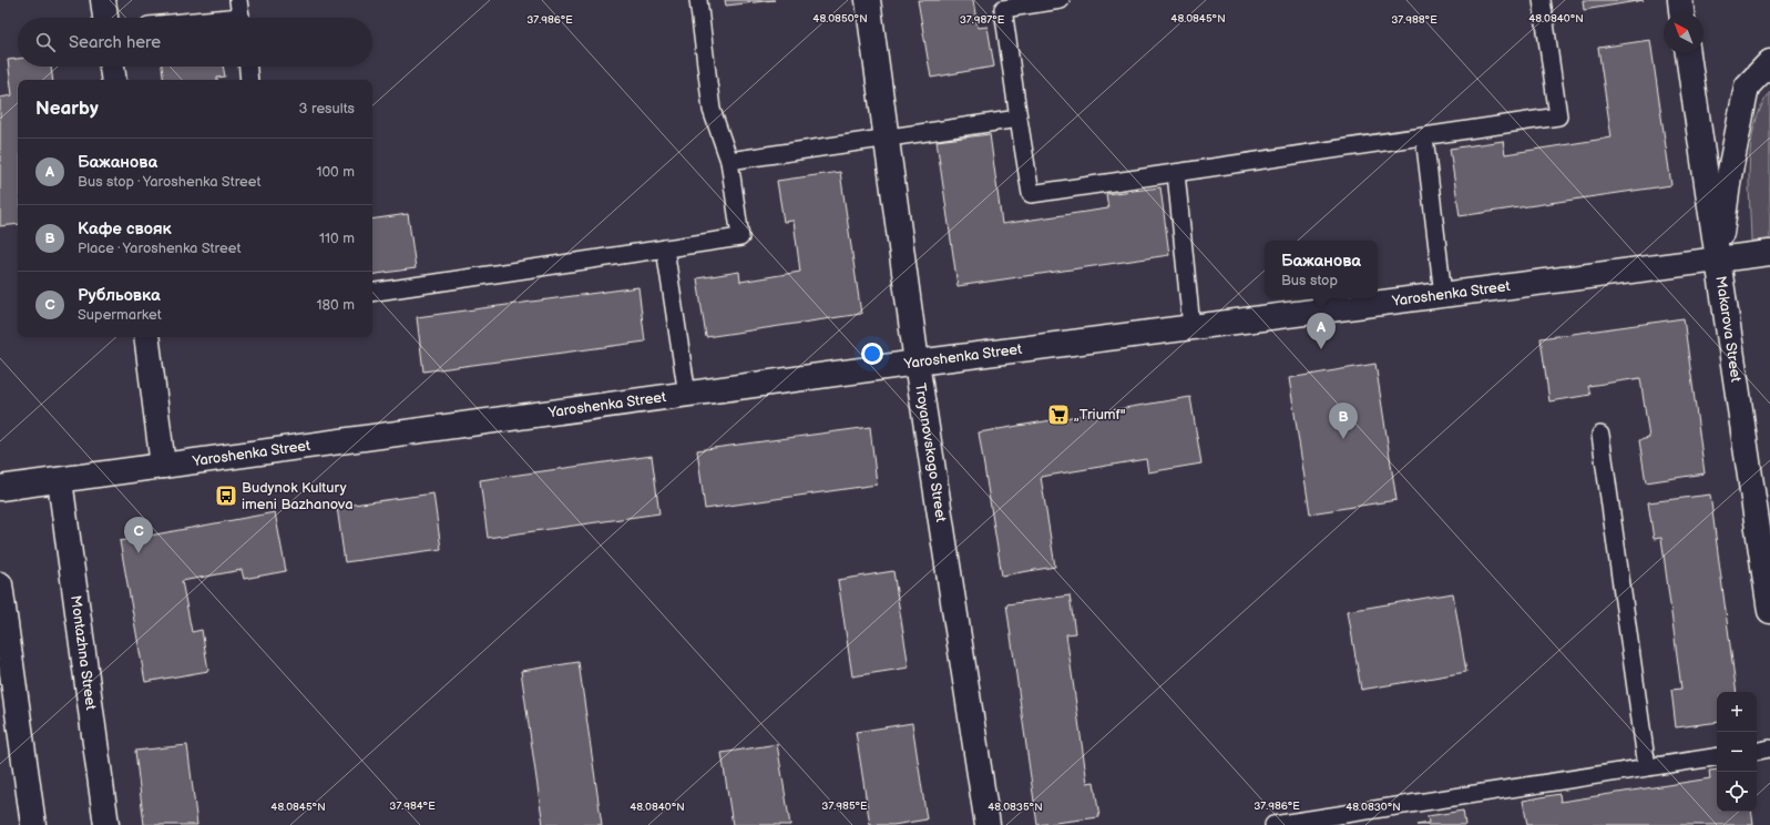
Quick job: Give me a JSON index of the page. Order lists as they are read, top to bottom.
{
  "streets": {
    "street": [
      "Yaroshenka Street",
      "Makarova Street",
      "Troyanovskogo Street",
      "Montazhna Street"
    ]
  },
  "crossings": [
    ["Yaroshenka Street", "Makarova Street"],
    ["Yaroshenka Street", "Troyanovskogo Street"],
    ["Yaroshenka Street", "Montazhna Street"]
  ],
  "places": {
    "supermarket": [",,Triumf\""],
    "bus stop": ["Budynok Kultury imeni Bazhanova"]
  },
  "north": "top left",
  "page": {
    "search": "Search here",
    "heading": ["Nearby", "3 results"],
    "list": [
      {
        "mark": "A",
        "name": "Бажанова",
        "note": "Bus stop · Yaroshenka Street",
        "value": "100 m"
      },
      {
        "mark": "B",
        "name": "Кафе свояк",
        "note": "Place · Yaroshenka Street",
        "value": "110 m"
      },
      {
        "mark": "C",
        "name": "Рубльовка",
        "note": "Supermarket",
        "value": "180 m"
      }
    ],
    "popup": ["Бажанова", "Bus stop"],
    "pins": ["A", "B", "C"],
    "map_buttons": ["+", "−"]
  },
  "coordinates": [
    "48.0850°N",
    "48.0845°N",
    "48.0840°N",
    "37.987°E",
    "37.988°E",
    "37.986°E",
    "37.984°E",
    "37.985°E",
    "48.0835°N",
    "48.0830°N"
  ]
}
